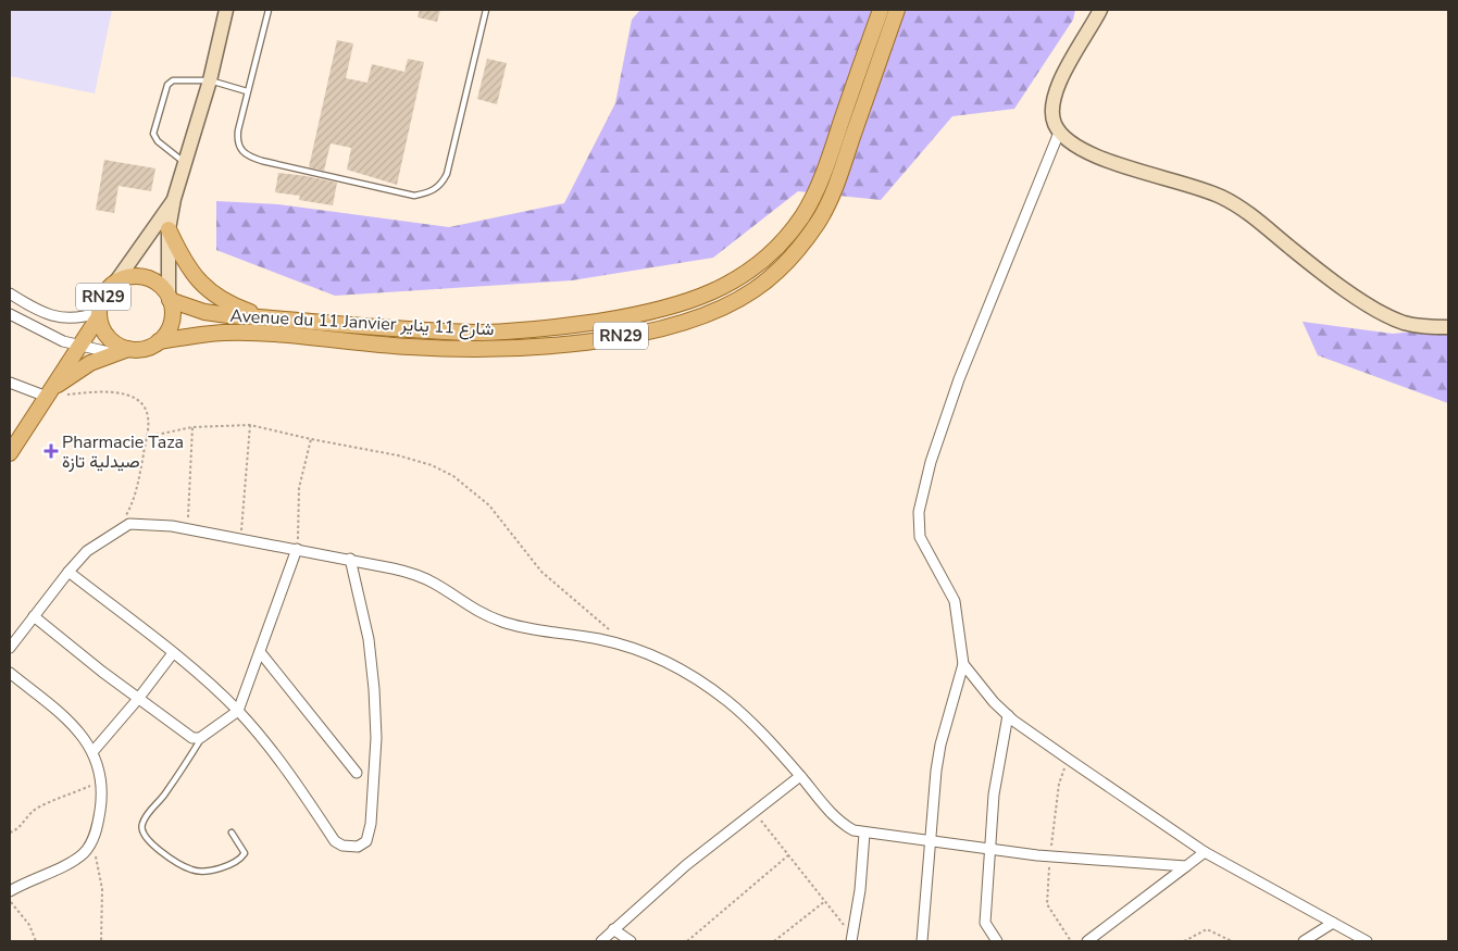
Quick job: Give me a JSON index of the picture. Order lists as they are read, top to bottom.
{
  "streets": {
    "main road": ["RN29", "Avenue du 11 Janvier شارع 11 يناير"]
  },
  "crossings": [
    ["RN29", "Avenue du 11 Janvier شارع 11 يناير"]
  ],
  "places": {
    "health": ["Pharmacie Taza صيدلية تازة"]
  }
}
